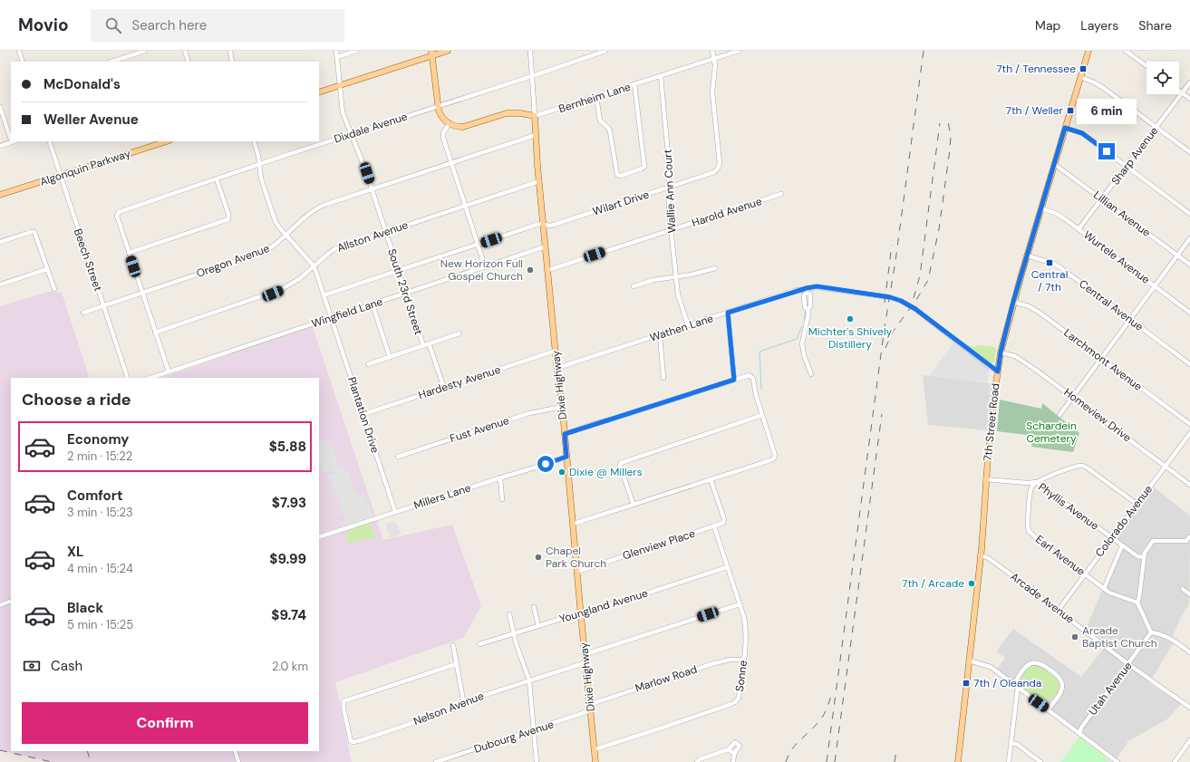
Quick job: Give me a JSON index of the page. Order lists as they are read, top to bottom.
{
  "streets": {
    "main road": [
      "Bernheim Lane",
      "Algonquin Parkway",
      "Dixie Highway",
      "7th Street Road"
    ],
    "street": [
      "Dixdale Avenue",
      "Sharp Avenue",
      "Wallie Ann Court",
      "Wilart Drive",
      "Harold Avenue",
      "Lillian Avenue",
      "Allston Avenue",
      "Wurtele Avenue",
      "Beech Street",
      "Oregon Avenue",
      "South 23rd Street",
      "Central Avenue",
      "Wingfield Lane",
      "Wathen Lane",
      "Larchmont Avenue",
      "Hardesty Avenue",
      "Plantation Drive",
      "Homeview Drive",
      "Fust Avenue",
      "Millers Lane",
      "Phyllis Avenue",
      "Colorado Avenue",
      "Glenview Place",
      "Earl Avenue",
      "Arcade Avenue",
      "Youngland Avenue",
      "Sonne",
      "Marlow Road",
      "Utah Avenue",
      "Nelson Avenue",
      "Dubourg Avenue"
    ]
  },
  "crossings": [
    ["Bernheim Lane", "Wallie Ann Court"],
    ["Bernheim Lane", "Wilart Drive"],
    ["Bernheim Lane", "Dixie Highway"],
    ["Dixdale Avenue", "South 23rd Street"],
    ["Dixdale Avenue", "Dixie Highway"],
    ["Sharp Avenue", "Lillian Avenue"],
    ["Sharp Avenue", "Wurtele Avenue"],
    ["Algonquin Parkway", "Beech Street"],
    ["Wallie Ann Court", "Wilart Drive"],
    ["Wallie Ann Court", "Harold Avenue"],
    ["Wallie Ann Court", "Wathen Lane"],
    ["Wilart Drive", "South 23rd Street"],
    ["Wilart Drive", "Dixie Highway"],
    ["Wilart Drive", "Plantation Drive"],
    ["Harold Avenue", "Dixie Highway"],
    ["Lillian Avenue", "7th Street Road"],
    ["Allston Avenue", "South 23rd Street"],
    ["Allston Avenue", "Dixie Highway"],
    ["Allston Avenue", "Plantation Drive"],
    ["Wurtele Avenue", "7th Street Road"],
    ["Beech Street", "Oregon Avenue"],
    ["Oregon Avenue", "South 23rd Street"],
    ["Oregon Avenue", "Dixie Highway"],
    ["South 23rd Street", "Wingfield Lane"],
    ["South 23rd Street", "Hardesty Avenue"],
    ["Central Avenue", "7th Street Road"],
    ["Wingfield Lane", "Dixie Highway"],
    ["Wingfield Lane", "Plantation Drive"],
    ["Wathen Lane", "Dixie Highway"],
    ["Wathen Lane", "7th Street Road"],
    ["Larchmont Avenue", "7th Street Road"],
    ["Hardesty Avenue", "Dixie Highway"],
    ["Hardesty Avenue", "Plantation Drive"],
    ["Dixie Highway", "Fust Avenue"],
    ["Dixie Highway", "Millers Lane"],
    ["Dixie Highway", "Glenview Place"],
    ["Dixie Highway", "Youngland Avenue"],
    ["Dixie Highway", "Sonne"],
    ["Dixie Highway", "Marlow Road"],
    ["Dixie Highway", "Nelson Avenue"],
    ["Dixie Highway", "Dubourg Avenue"],
    ["Plantation Drive", "Millers Lane"],
    ["Homeview Drive", "7th Street Road"],
    ["Homeview Drive", "Colorado Avenue"],
    ["7th Street Road", "Phyllis Avenue"],
    ["7th Street Road", "Arcade Avenue"],
    ["Phyllis Avenue", "Colorado Avenue"],
    ["Phyllis Avenue", "Earl Avenue"],
    ["Colorado Avenue", "Earl Avenue"],
    ["Colorado Avenue", "Arcade Avenue"],
    ["Glenview Place", "Sonne"],
    ["Arcade Avenue", "Utah Avenue"],
    ["Youngland Avenue", "Sonne"],
    ["Sonne", "Marlow Road"]
  ],
  "parks": ["Schardein Cemetery"],
  "places": {
    "transit": [
      "7th / Tennessee",
      "7th / Weller",
      "Central / 7th",
      "7th / Oleanda"
    ],
    "other": [
      "New Horizon Full Gospel Church",
      "Michter's Shively Distillery",
      "Dixie @ Millers",
      "Chapel Park Church",
      "7th / Arcade",
      "Arcade Baptist Church"
    ]
  },
  "page": {
    "header": "Movio",
    "search": "Search here",
    "nav": ["Map", "Layers", "Share"],
    "banner": ["McDonald's", "Weller Avenue"],
    "bubble": "6 min",
    "heading": "Choose a ride",
    "list": [
      {
        "name": "Economy",
        "note": "2 min · 15:22",
        "value": "$5.88"
      },
      {
        "name": "Comfort",
        "note": "3 min · 15:23",
        "value": "$7.93"
      },
      {
        "name": "XL",
        "note": "4 min · 15:24",
        "value": "$9.99"
      },
      {
        "name": "Black",
        "note": "5 min · 15:25",
        "value": "$9.74"
      }
    ],
    "pay": ["Cash", "2.0 km"],
    "buttons": "Confirm"
  }
}
